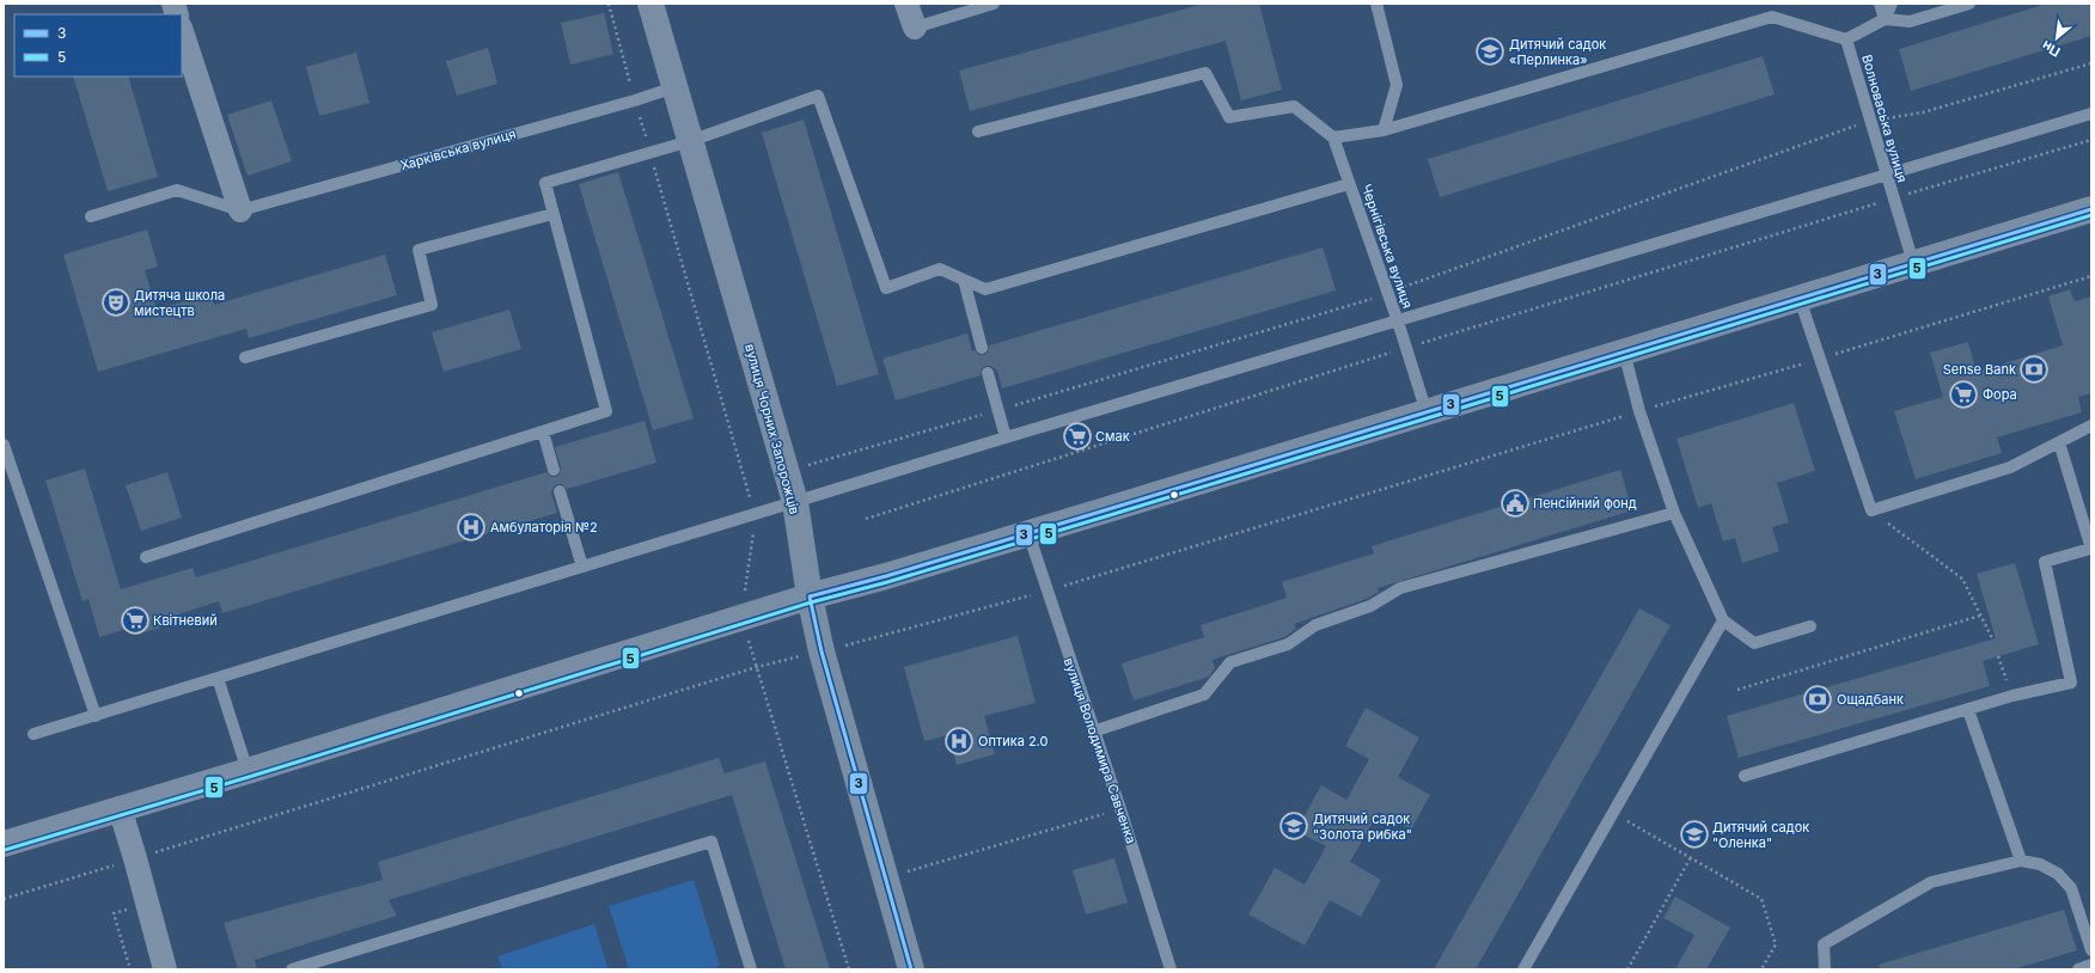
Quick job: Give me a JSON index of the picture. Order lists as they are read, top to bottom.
{
  "streets": {
    "main road": ["вулиця Чорних Запорожців"],
    "lane": [
      "Волноваська вулиця",
      "Харківська вулиця",
      "Чернігівська вулиця",
      "вулиця Володимира Савченка"
    ]
  },
  "crossings": [
    ["Харківська вулиця", "вулиця Чорних Запорожців"]
  ],
  "places": {
    "school or university": ["Дитячий садок «Перлинка»", "Дитячий садок \"Золота рибка\"", "Дитячий садок \"Оленка\""],
    "theatre": ["Дитяча школа мистецтв"],
    "bank": ["Sense Bank", "Ощадбанк"],
    "supermarket": ["Фора", "Смак", "Квітневий"],
    "public building": ["Пенсійний фонд"],
    "hospital": ["Амбулаторія №2", "Оптика 2.0"]
  },
  "lines": ["transit line 3", "transit line 5"],
  "legend": ["3", "5"],
  "north": "bottom left"
}
